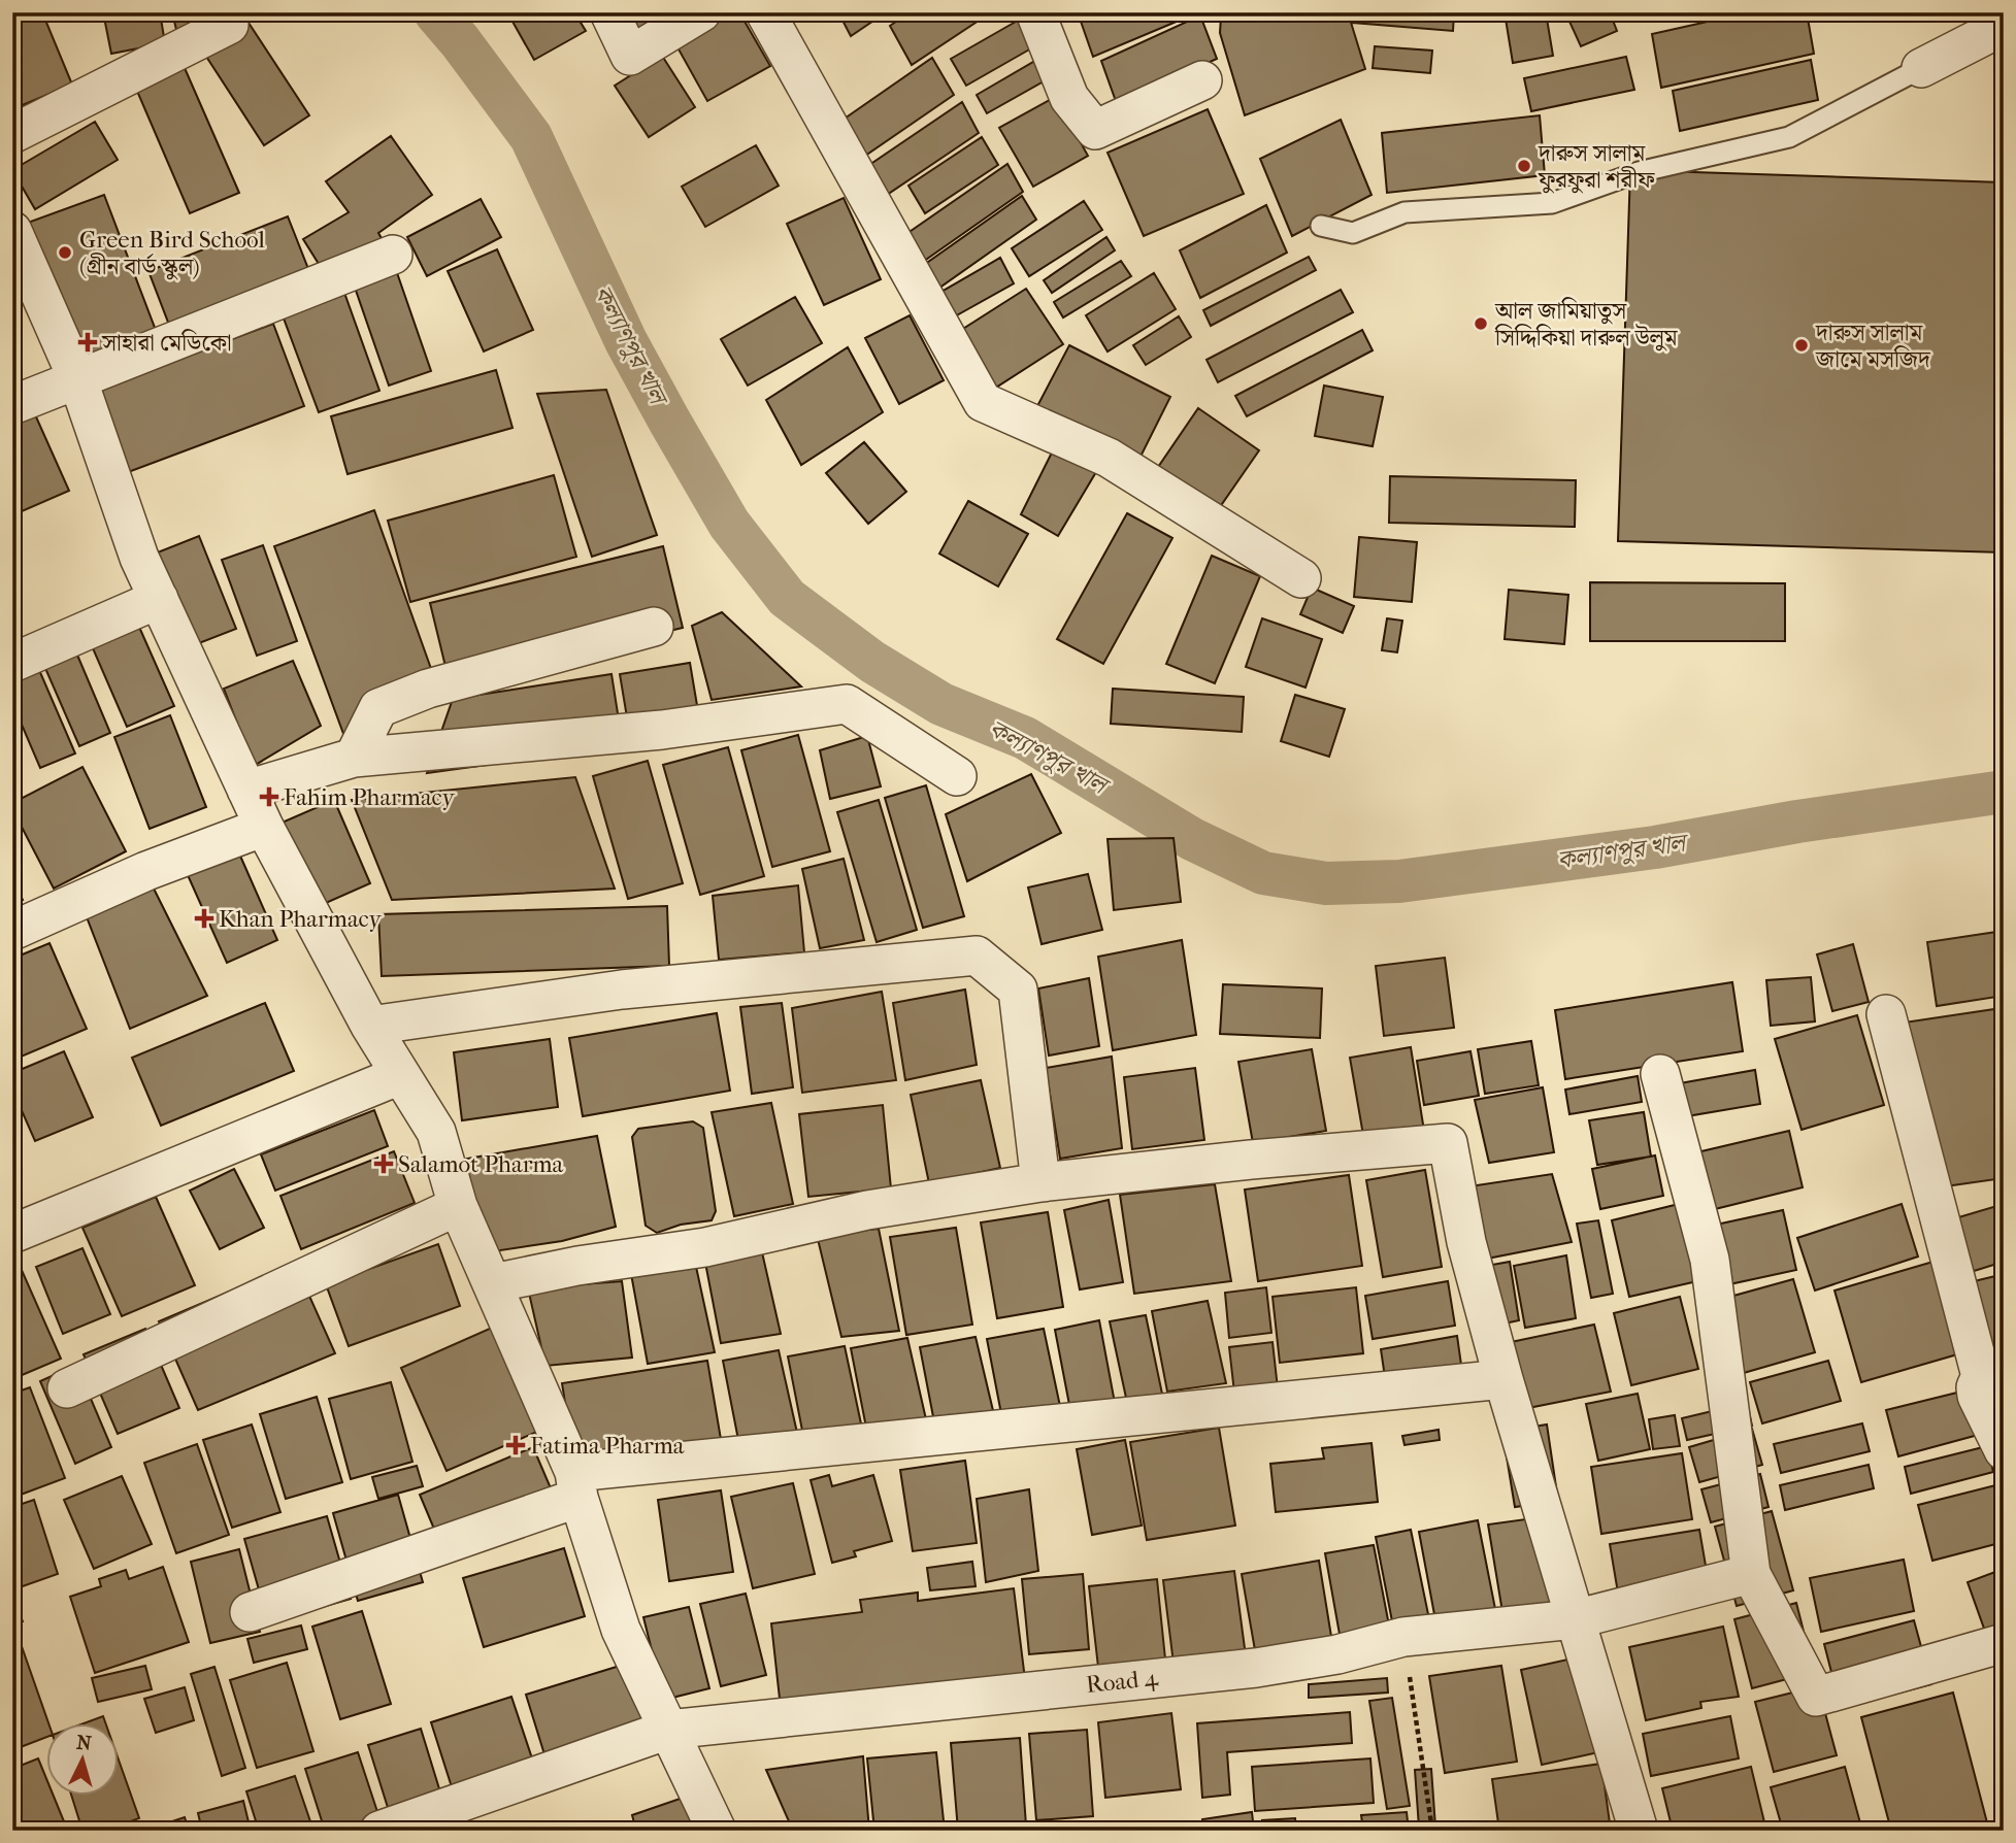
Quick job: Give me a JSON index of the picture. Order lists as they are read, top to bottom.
{
  "streets": {
    "street": ["Road 4"]
  },
  "water": ["কল্যাণপুর খাল"],
  "places": {
    "other": [
      "দারুস সালাম ফুরফুরা শরীফ",
      "Green Bird School (গ্রীন বার্ড স্কুল)",
      "আল জামিয়াতুস সিদ্দিকিয়া দারুল উলুম",
      "দারুস সালাম জামে মসজিদ"
    ],
    "health": [
      "সাহারা মেডিকো",
      "Fahim Pharmacy",
      "Khan Pharmacy",
      "Salamot Pharma",
      "Fatima Pharma"
    ]
  },
  "north": "top"
}
